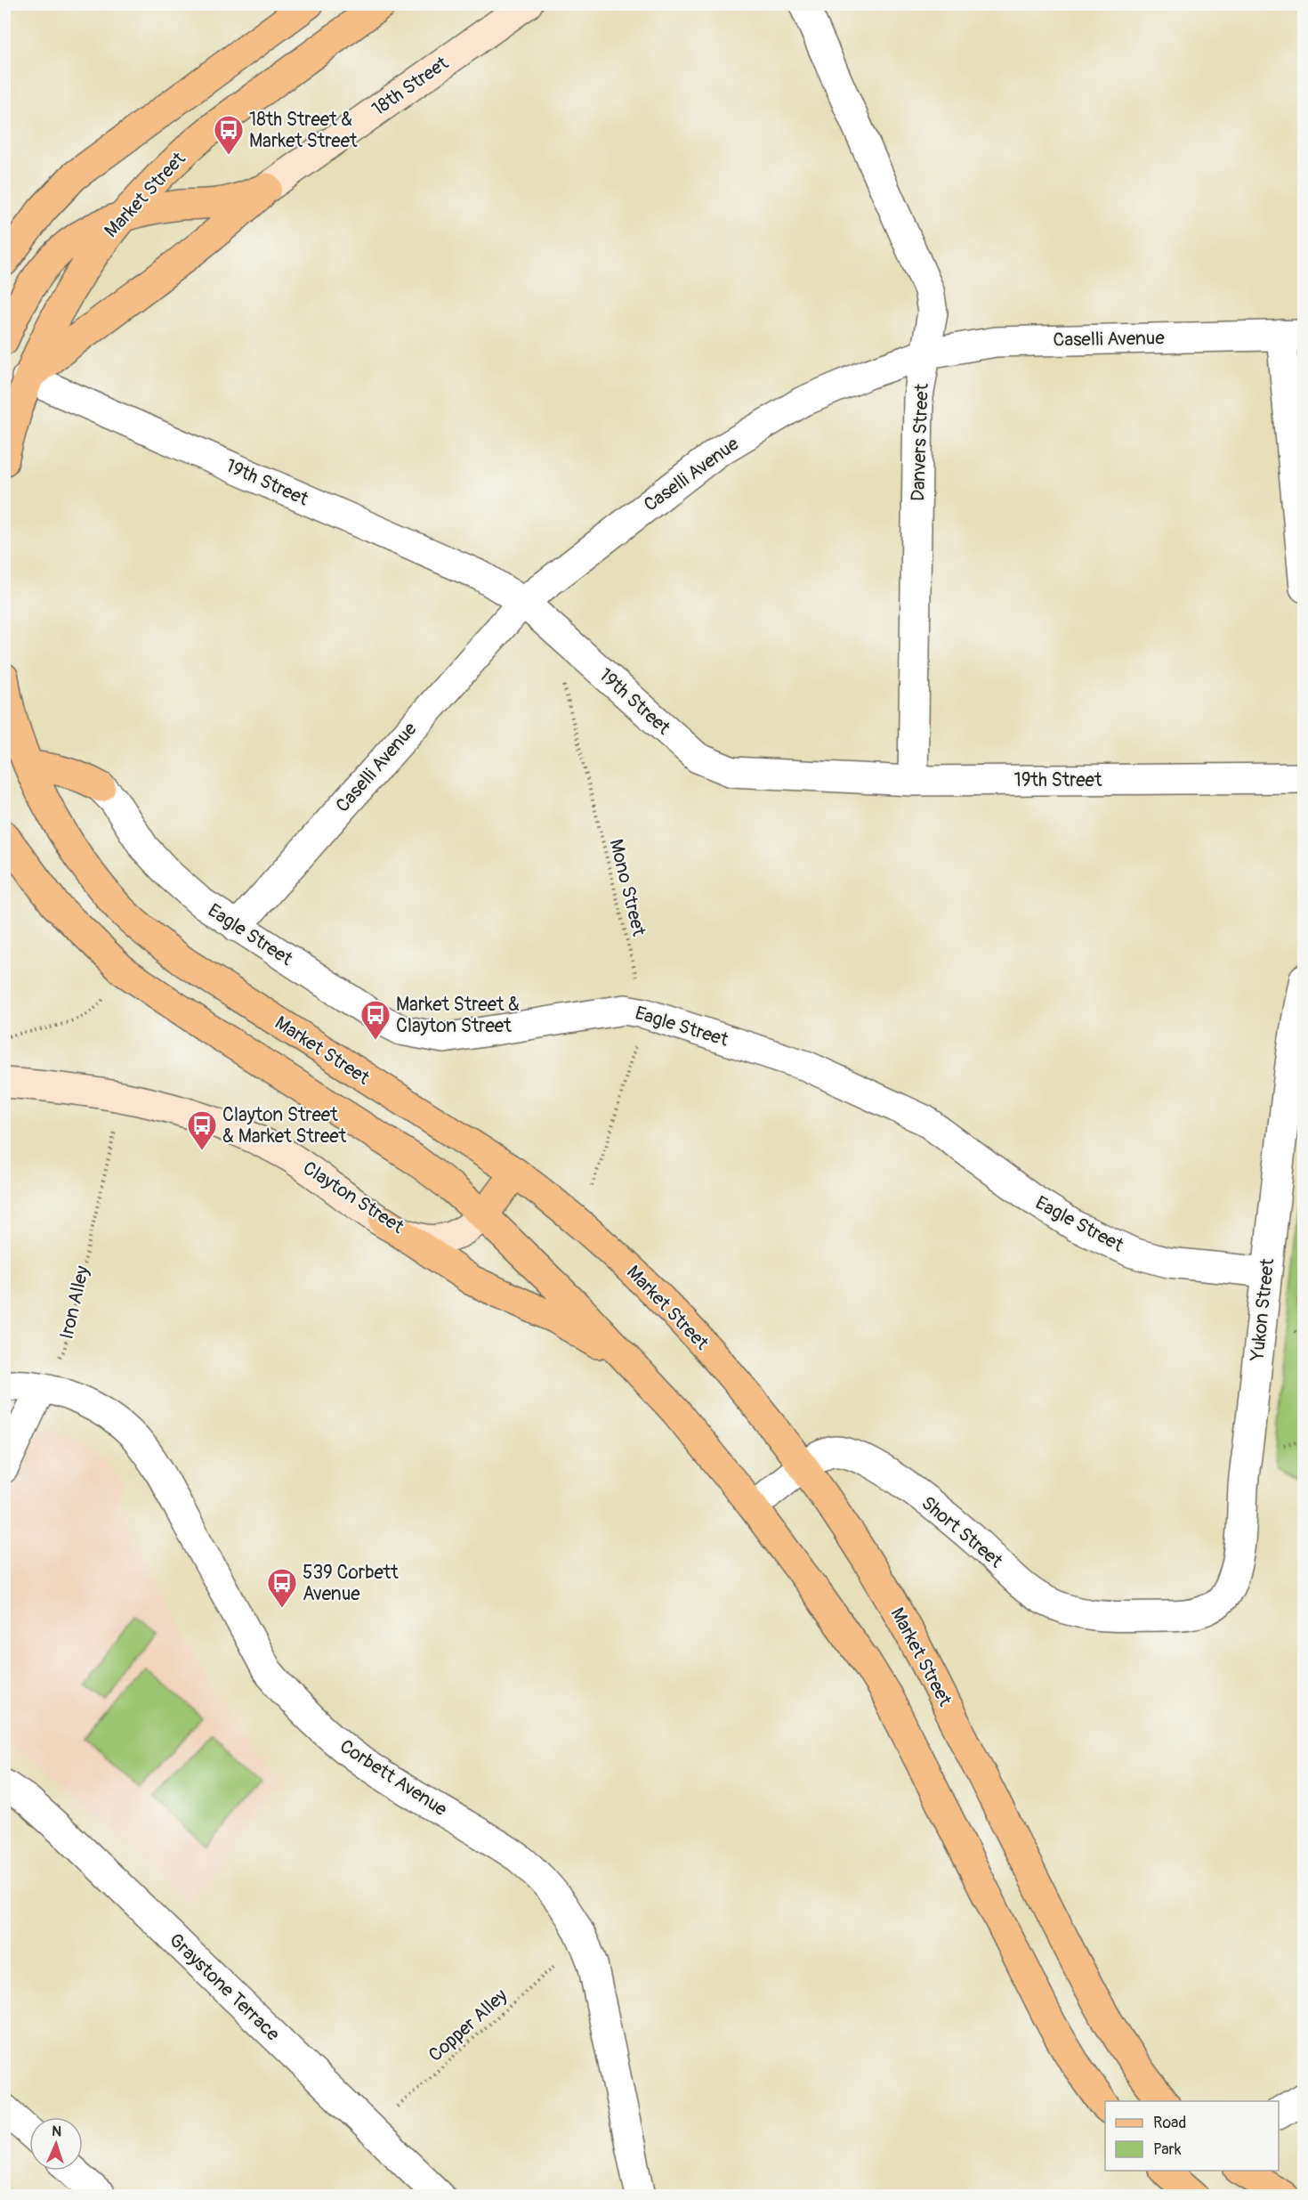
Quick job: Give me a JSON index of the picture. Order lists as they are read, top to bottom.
{
  "streets": {
    "main road": ["18th Street", "Market Street", "Clayton Street"],
    "street": [
      "Caselli Avenue",
      "Danvers Street",
      "19th Street",
      "Eagle Street",
      "Yukon Street",
      "Short Street",
      "Corbett Avenue",
      "Graystone Terrace"
    ],
    "path": ["Mono Street", "Iron Alley", "Copper Alley"]
  },
  "crossings": [
    ["Market Street", "19th Street"],
    ["Market Street", "Short Street"],
    ["Caselli Avenue", "Danvers Street"],
    ["Caselli Avenue", "19th Street"],
    ["Caselli Avenue", "Eagle Street"],
    ["Danvers Street", "19th Street"],
    ["Mono Street", "Eagle Street"],
    ["Eagle Street", "Yukon Street"],
    ["Iron Alley", "Corbett Avenue"],
    ["Yukon Street", "Short Street"],
    ["Corbett Avenue", "Copper Alley"],
    ["Graystone Terrace", "Copper Alley"]
  ],
  "places": {
    "bus stop": [
      "18th Street & Market Street",
      "Market Street & Clayton Street",
      "Clayton Street & Market Street",
      "539 Corbett Avenue"
    ]
  },
  "legend": ["Road", "Park"],
  "north": "top"
}
